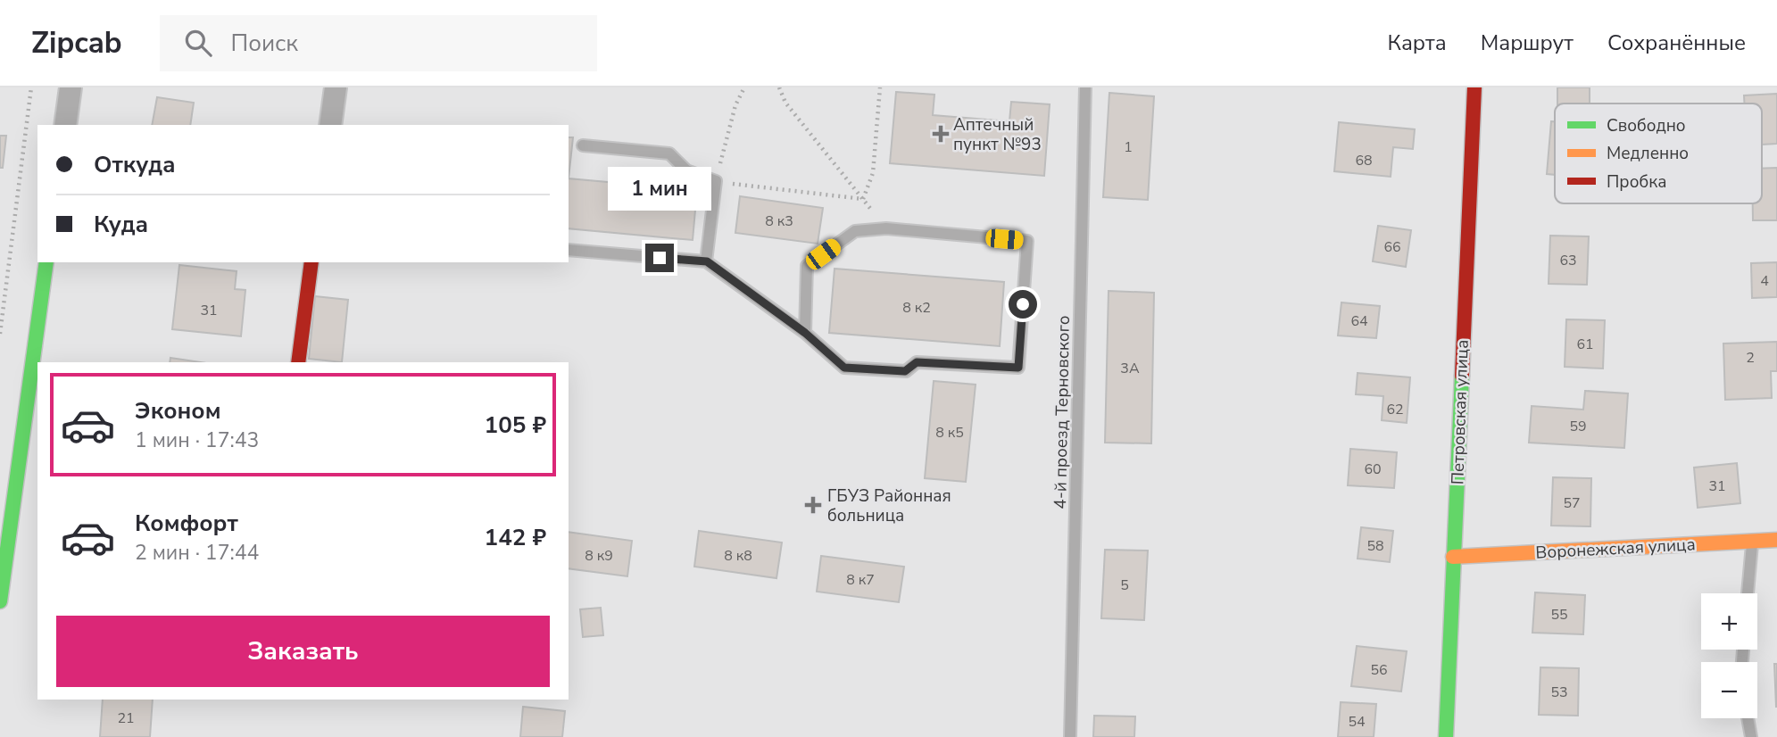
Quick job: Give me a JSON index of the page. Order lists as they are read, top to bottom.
{
  "streets": {
    "street": ["Петровская улица", "Воронежская улица"],
    "lane": ["4-й проезд Терновского"]
  },
  "crossings": [
    ["Петровская улица", "Воронежская улица"]
  ],
  "places": {
    "health": ["Аптечный пункт №93", "ГБУЗ Районная больница"]
  },
  "house_numbers": [
    "1",
    "68",
    "8 к3",
    "66",
    "63",
    "4",
    "8 к2",
    "31",
    "64",
    "61",
    "2",
    "3А",
    "62",
    "59",
    "8 к5",
    "60",
    "31",
    "57",
    "58",
    "8 к9",
    "8 к8",
    "8 к7",
    "5",
    "55",
    "56",
    "53",
    "21",
    "54"
  ],
  "legend": ["Свободно", "Медленно", "Пробка"],
  "page": {
    "header": "Zipcab",
    "search": "Поиск",
    "nav": ["Карта", "Маршрут", "Сохранённые"],
    "banner": ["Откуда", "Куда"],
    "bubble": "1 мин",
    "list": [
      {
        "name": "Эконом",
        "note": "1 мин · 17:43",
        "value": "105 ₽"
      },
      {
        "name": "Комфорт",
        "note": "2 мин · 17:44",
        "value": "142 ₽"
      }
    ],
    "map_buttons": ["+", "−"],
    "buttons": "Заказать"
  }
}
